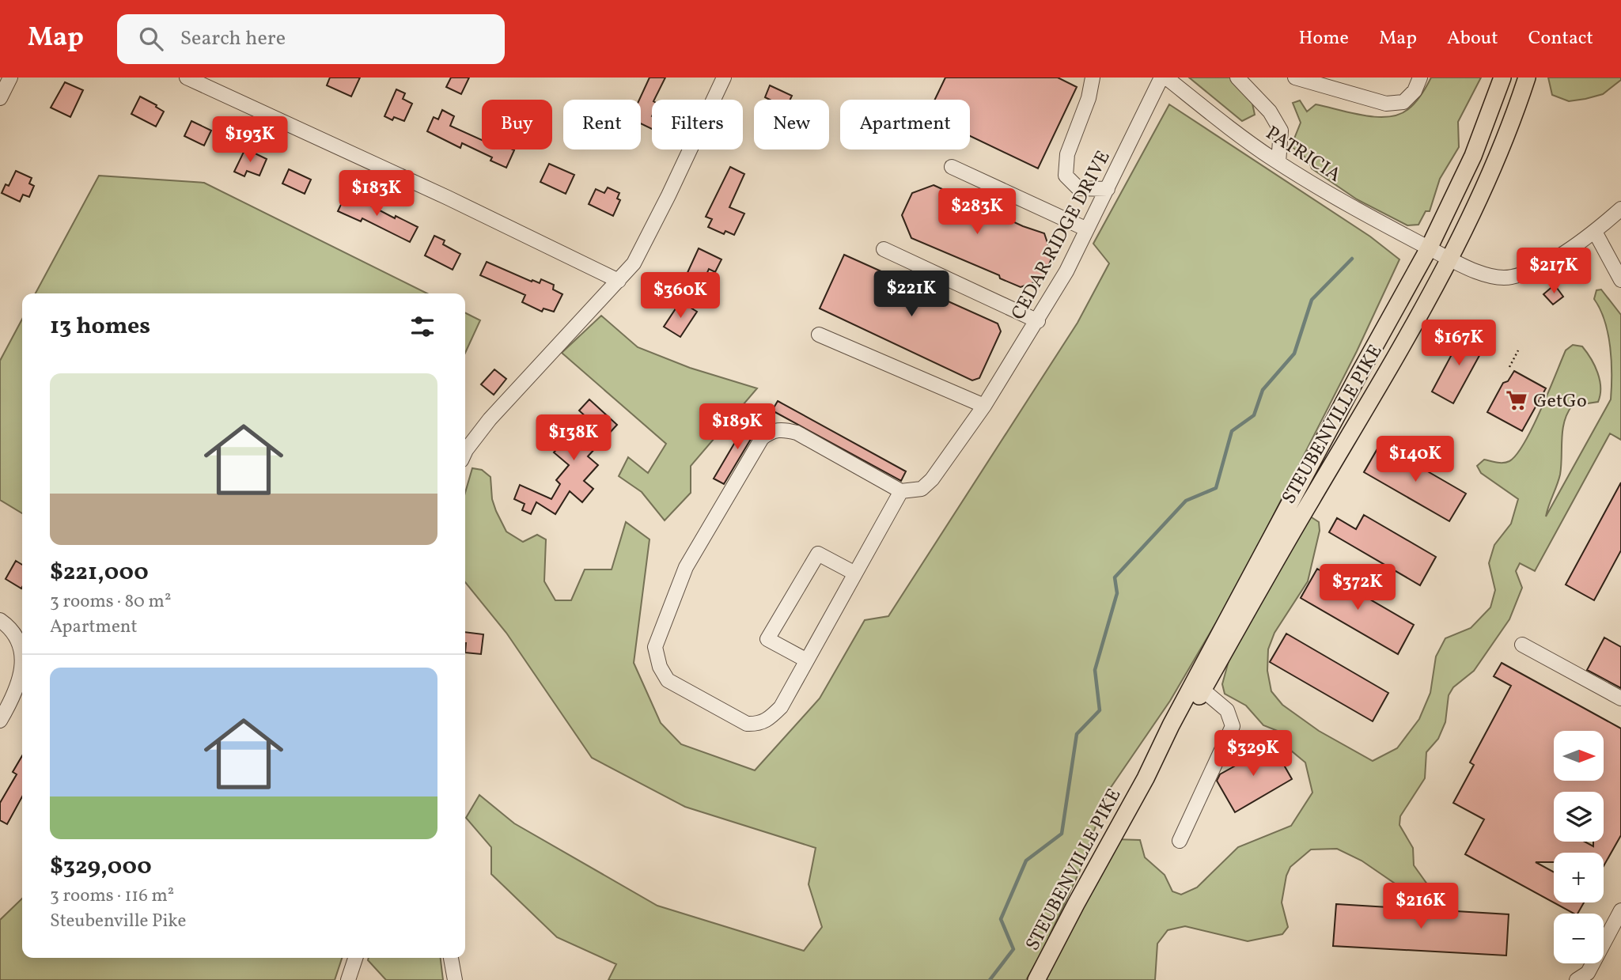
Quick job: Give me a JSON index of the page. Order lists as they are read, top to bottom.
{
  "streets": {
    "main road": ["STEUBENVILLE PIKE"],
    "street": ["PATRICIA", "CEDAR RIDGE DRIVE"]
  },
  "crossings": [
    ["PATRICIA", "STEUBENVILLE PIKE"]
  ],
  "places": {
    "supermarket": ["GetGo"]
  },
  "north": "right",
  "page": {
    "header": "Map",
    "search": "Search here",
    "nav": [
      "Home",
      "Map",
      "About",
      "Contact"
    ],
    "chip": [
      "Buy",
      "Rent",
      "Filters",
      "New",
      "Apartment"
    ],
    "price": [
      "$193K",
      "$183K",
      "$283K",
      "$217K",
      "$221K",
      "$360K",
      "$167K",
      "$189K",
      "$138K",
      "$140K",
      "$372K",
      "$329K",
      "$216K"
    ],
    "heading": "13 homes",
    "list": [
      {
        "name": "$221,000",
        "note": "3 rooms · 80 m² · Apartment"
      },
      {
        "name": "$329,000",
        "note": "3 rooms · 116 m² · Steubenville Pike"
      }
    ],
    "map_buttons": ["+", "−"]
  }
}
